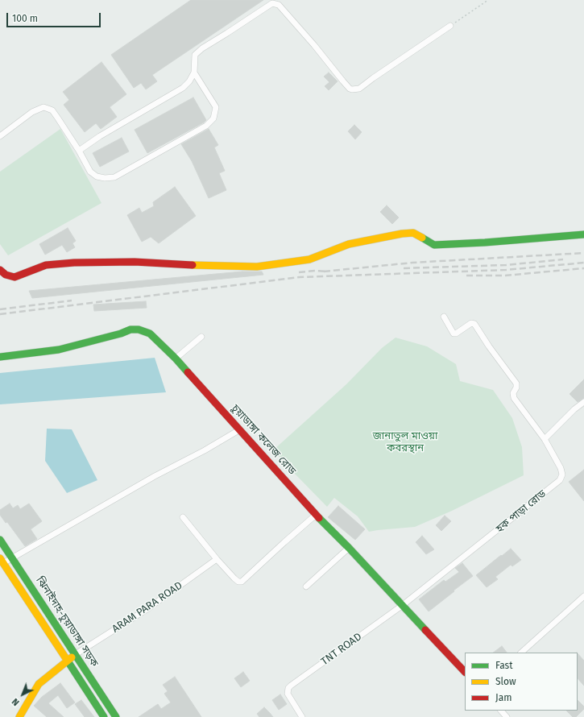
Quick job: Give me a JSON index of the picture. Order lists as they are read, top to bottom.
{
  "streets": {
    "street": [
      "চুয়াডাঙ্গা কলেজ রোড",
      "হক পাড়া রোড",
      "ARAM PARA ROAD",
      "ঝিনাইদাহ-চুয়াডাঙ্গা সড়ক",
      "TNT ROAD"
    ]
  },
  "crossings": [
    ["চুয়াডাঙ্গা কলেজ রোড", "হক পাড়া রোড"],
    ["চুয়াডাঙ্গা কলেজ রোড", "TNT ROAD"],
    ["হক পাড়া রোড", "TNT ROAD"],
    ["ARAM PARA ROAD", "ঝিনাইদাহ-চুয়াডাঙ্গা সড়ক"]
  ],
  "parks": ["জানাতুল মাওয়া কবরস্থান"],
  "legend": ["Fast", "Slow", "Jam"],
  "scale_bar": "100 m",
  "north": "bottom left"
}
